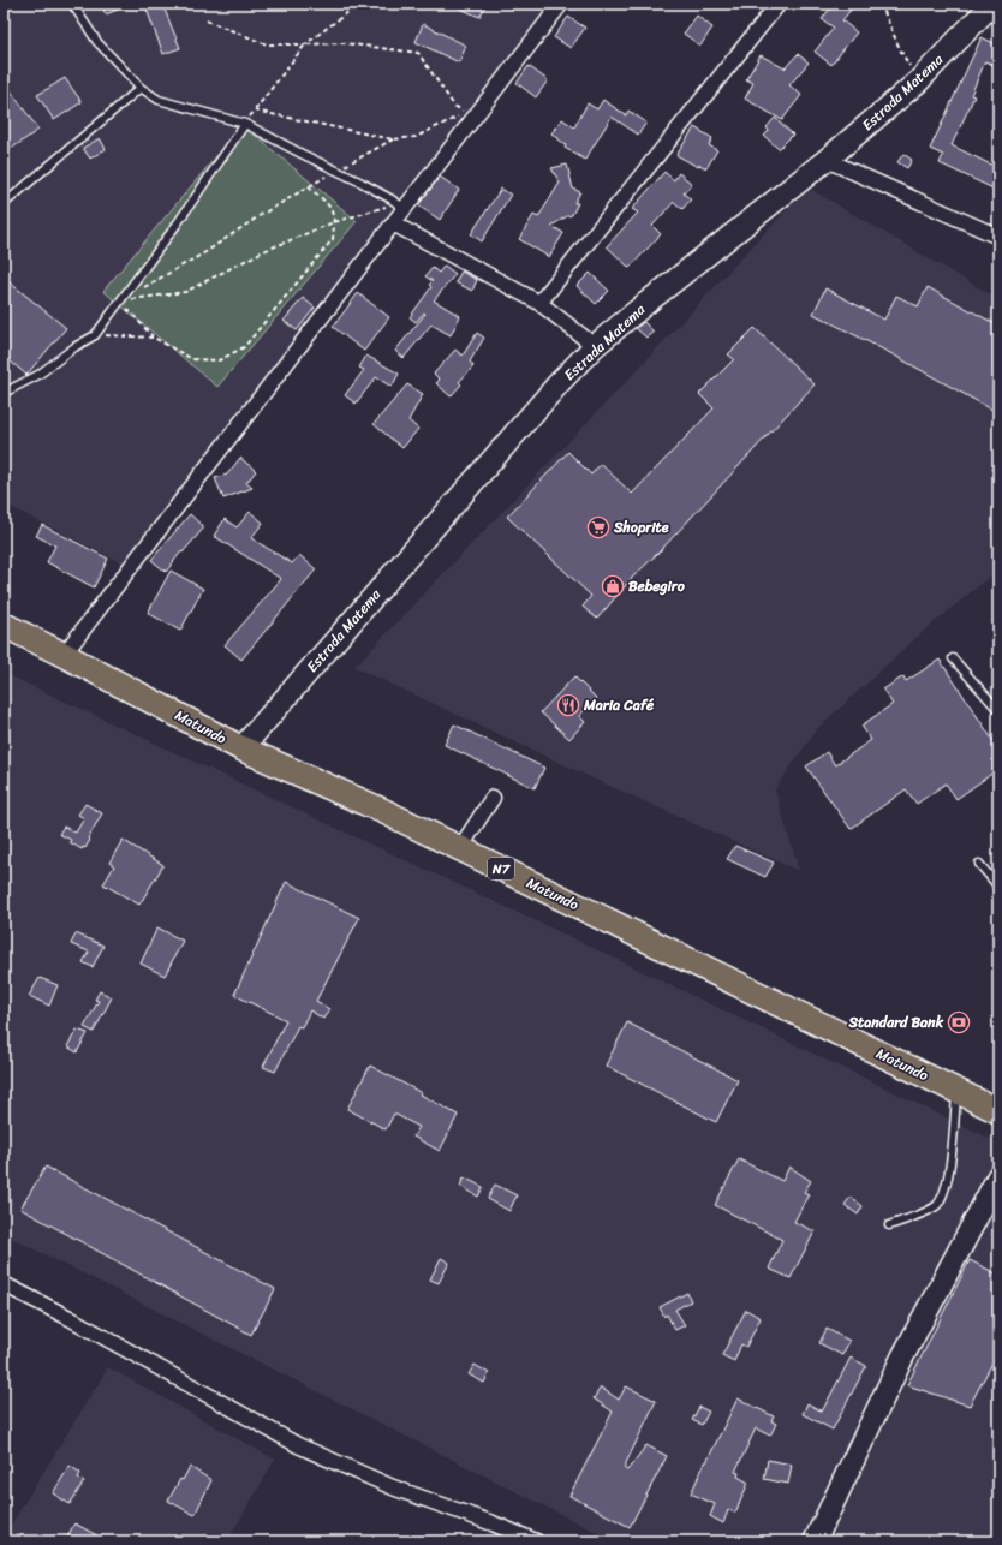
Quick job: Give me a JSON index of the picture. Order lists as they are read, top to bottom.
{
  "streets": {
    "main road": ["Matundo", "N7"],
    "street": ["Estrada Matema"]
  },
  "crossings": [
    ["Estrada Matema", "Matundo"]
  ],
  "places": {
    "supermarket": ["Shoprite"],
    "shop": ["Bebegiro"],
    "restaurant": ["Maria Café"],
    "bank": ["Standard Bank"]
  }
}
